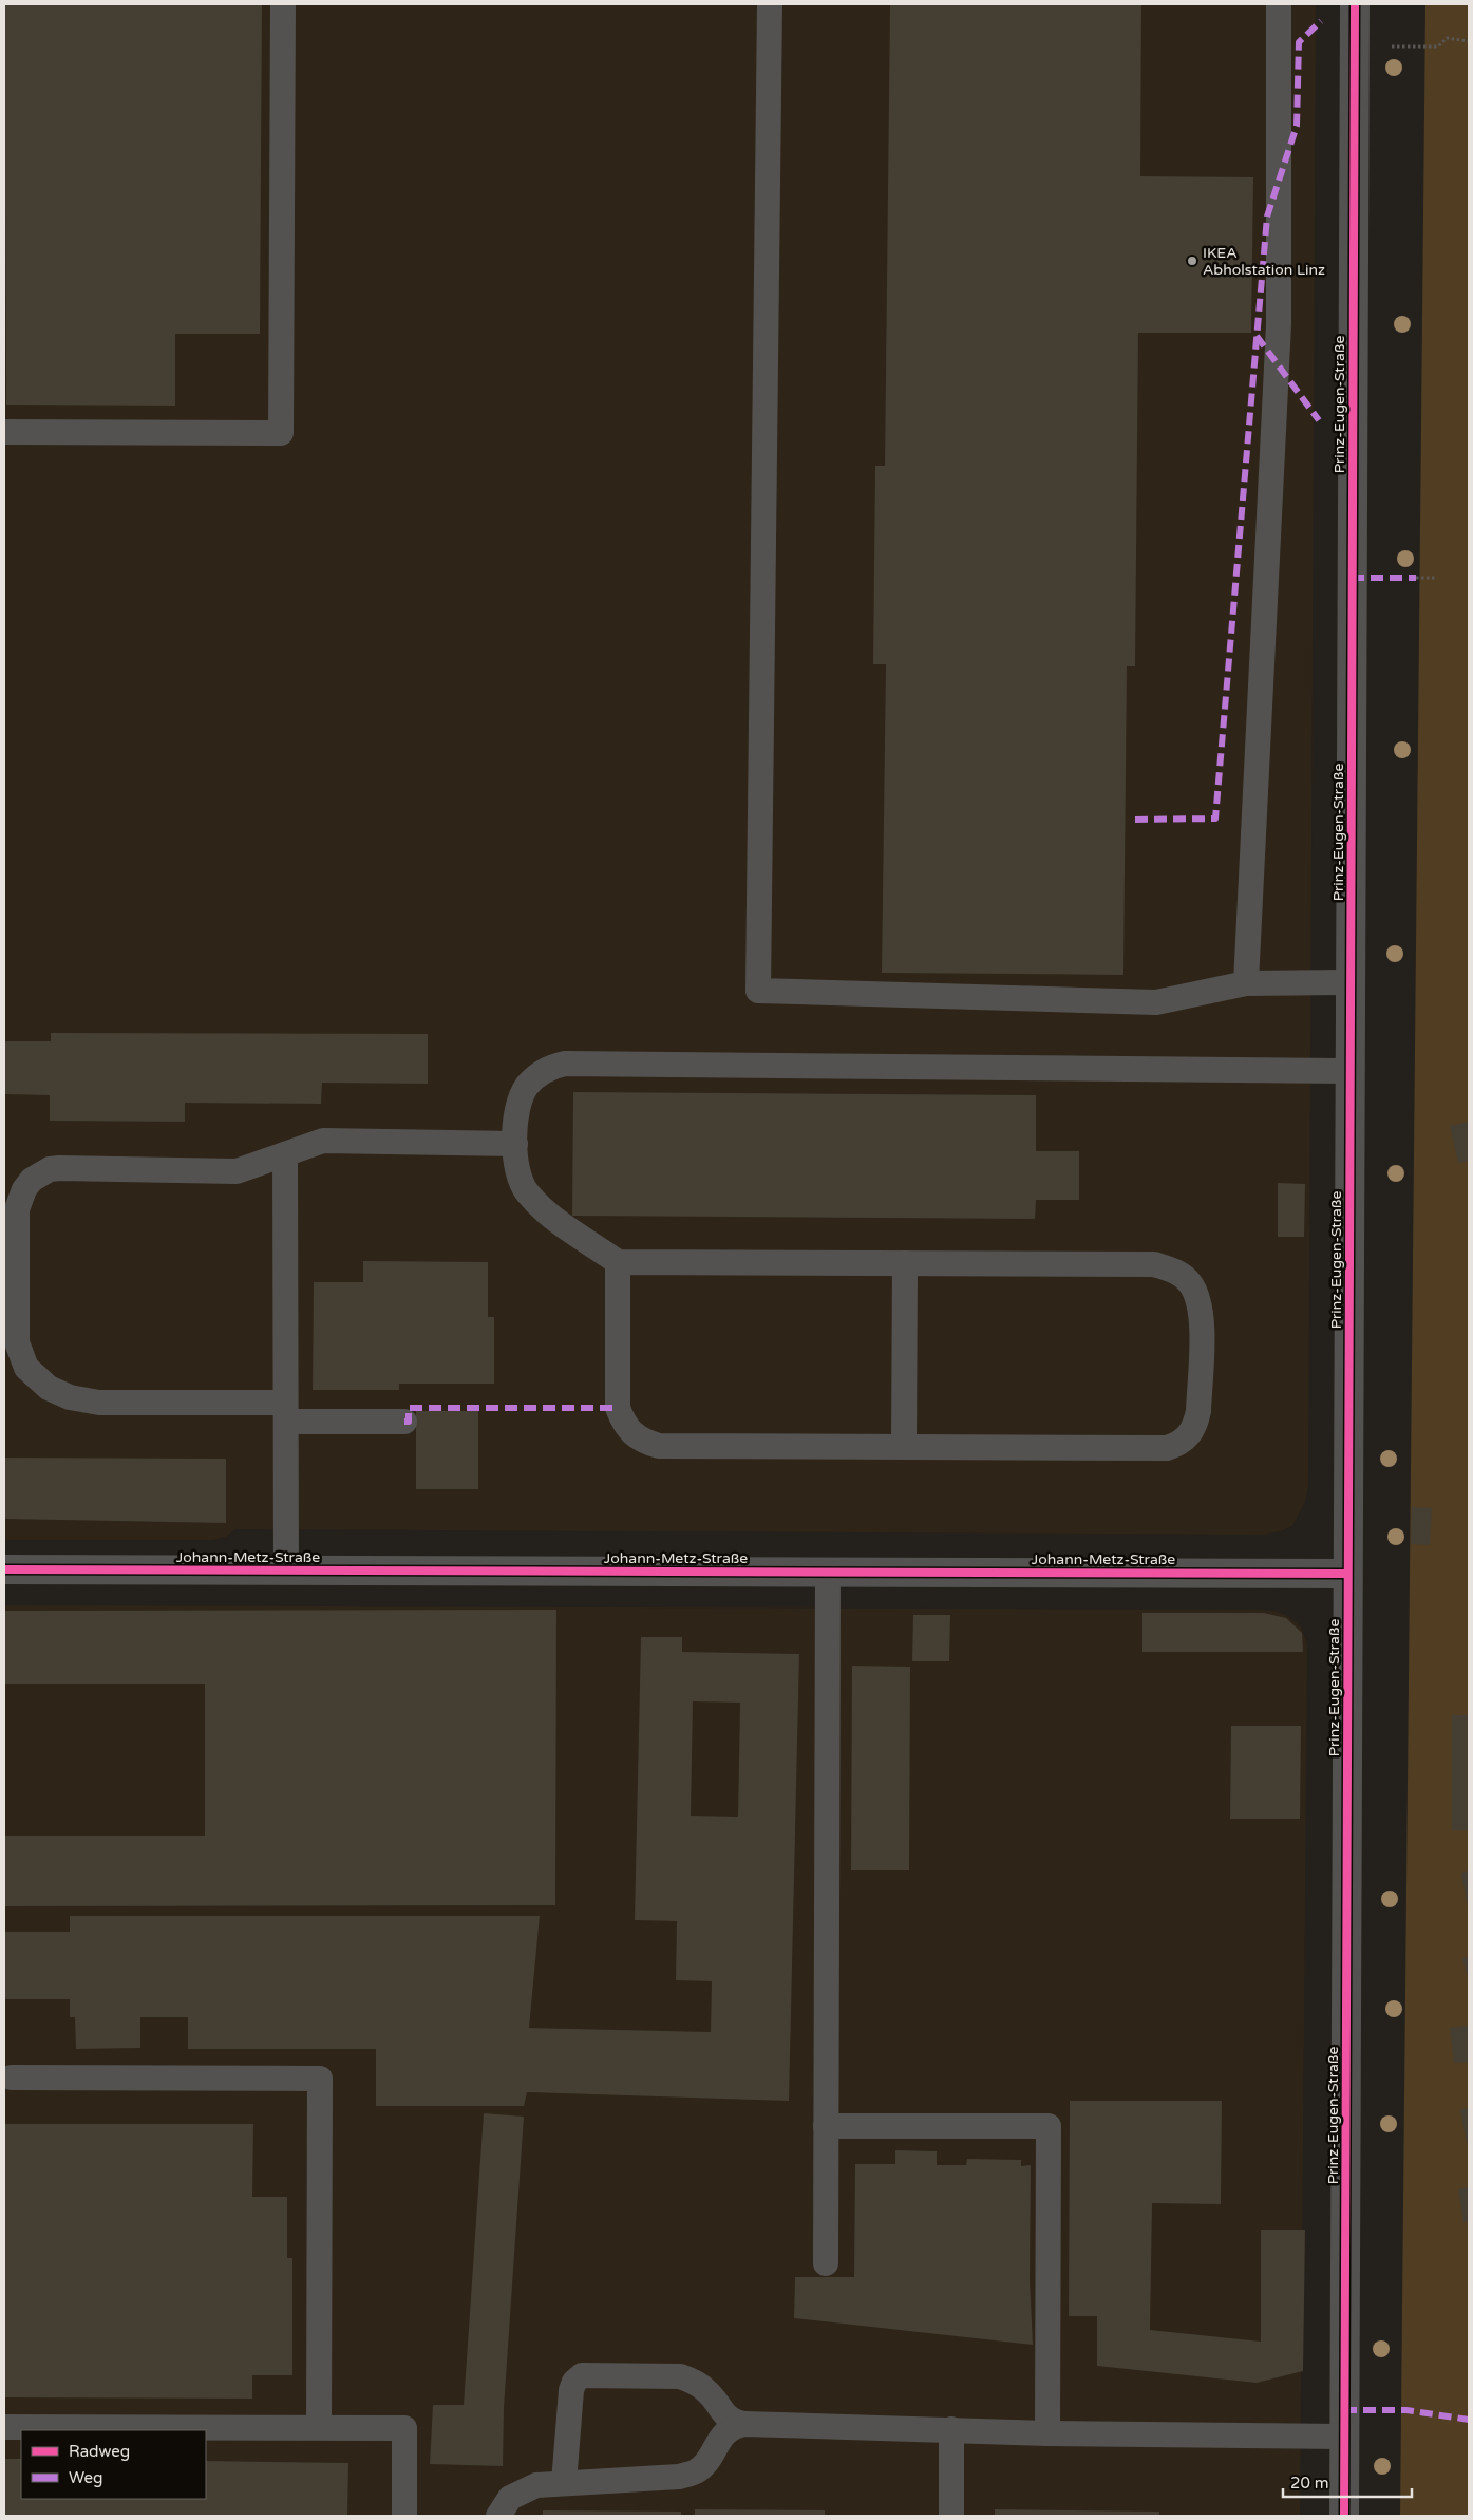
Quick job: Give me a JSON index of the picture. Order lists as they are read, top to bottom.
{
  "streets": {
    "street": ["Prinz-Eugen-Straße", "Johann-Metz-Straße"]
  },
  "crossings": [
    ["Prinz-Eugen-Straße", "Johann-Metz-Straße"]
  ],
  "places": ["IKEA Abholstation Linz"],
  "legend": ["Radweg", "Weg"],
  "scale_bar": "20 m"
}
